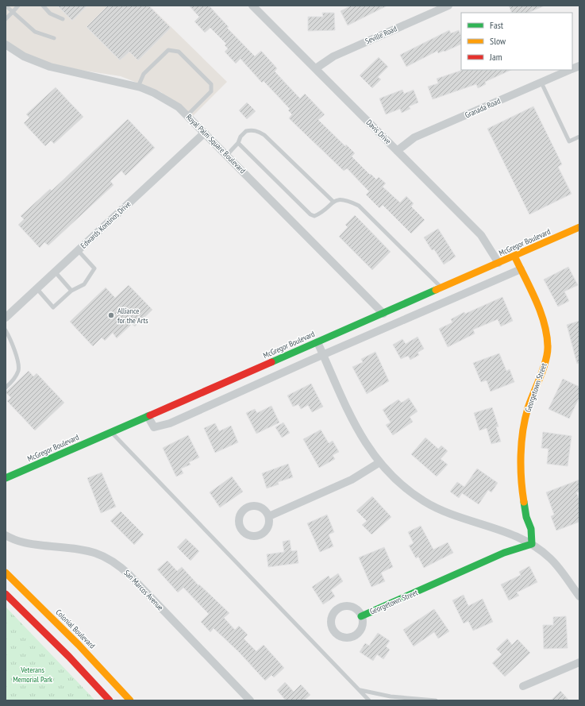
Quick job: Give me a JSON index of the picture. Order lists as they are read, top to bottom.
{
  "streets": {
    "main road": ["McGregor Boulevard", "Georgetown Street", "Colonial Boulevard"],
    "street": [
      "Seville Road",
      "Granada Road",
      "Davis Drive",
      "Royal Palm Square Boulevard",
      "Edwards Kontinos Drive",
      "San Marcos Avenue"
    ]
  },
  "crossings": [
    ["Seville Road", "Davis Drive"],
    ["Granada Road", "Davis Drive"],
    ["Davis Drive", "McGregor Boulevard"],
    ["Royal Palm Square Boulevard", "Edwards Kontinos Drive"],
    ["Royal Palm Square Boulevard", "McGregor Boulevard"],
    ["McGregor Boulevard", "Georgetown Street"]
  ],
  "parks": ["Veterans Memorial Park"],
  "places": ["Alliance for the Arts"],
  "legend": ["Fast", "Slow", "Jam"]
}
